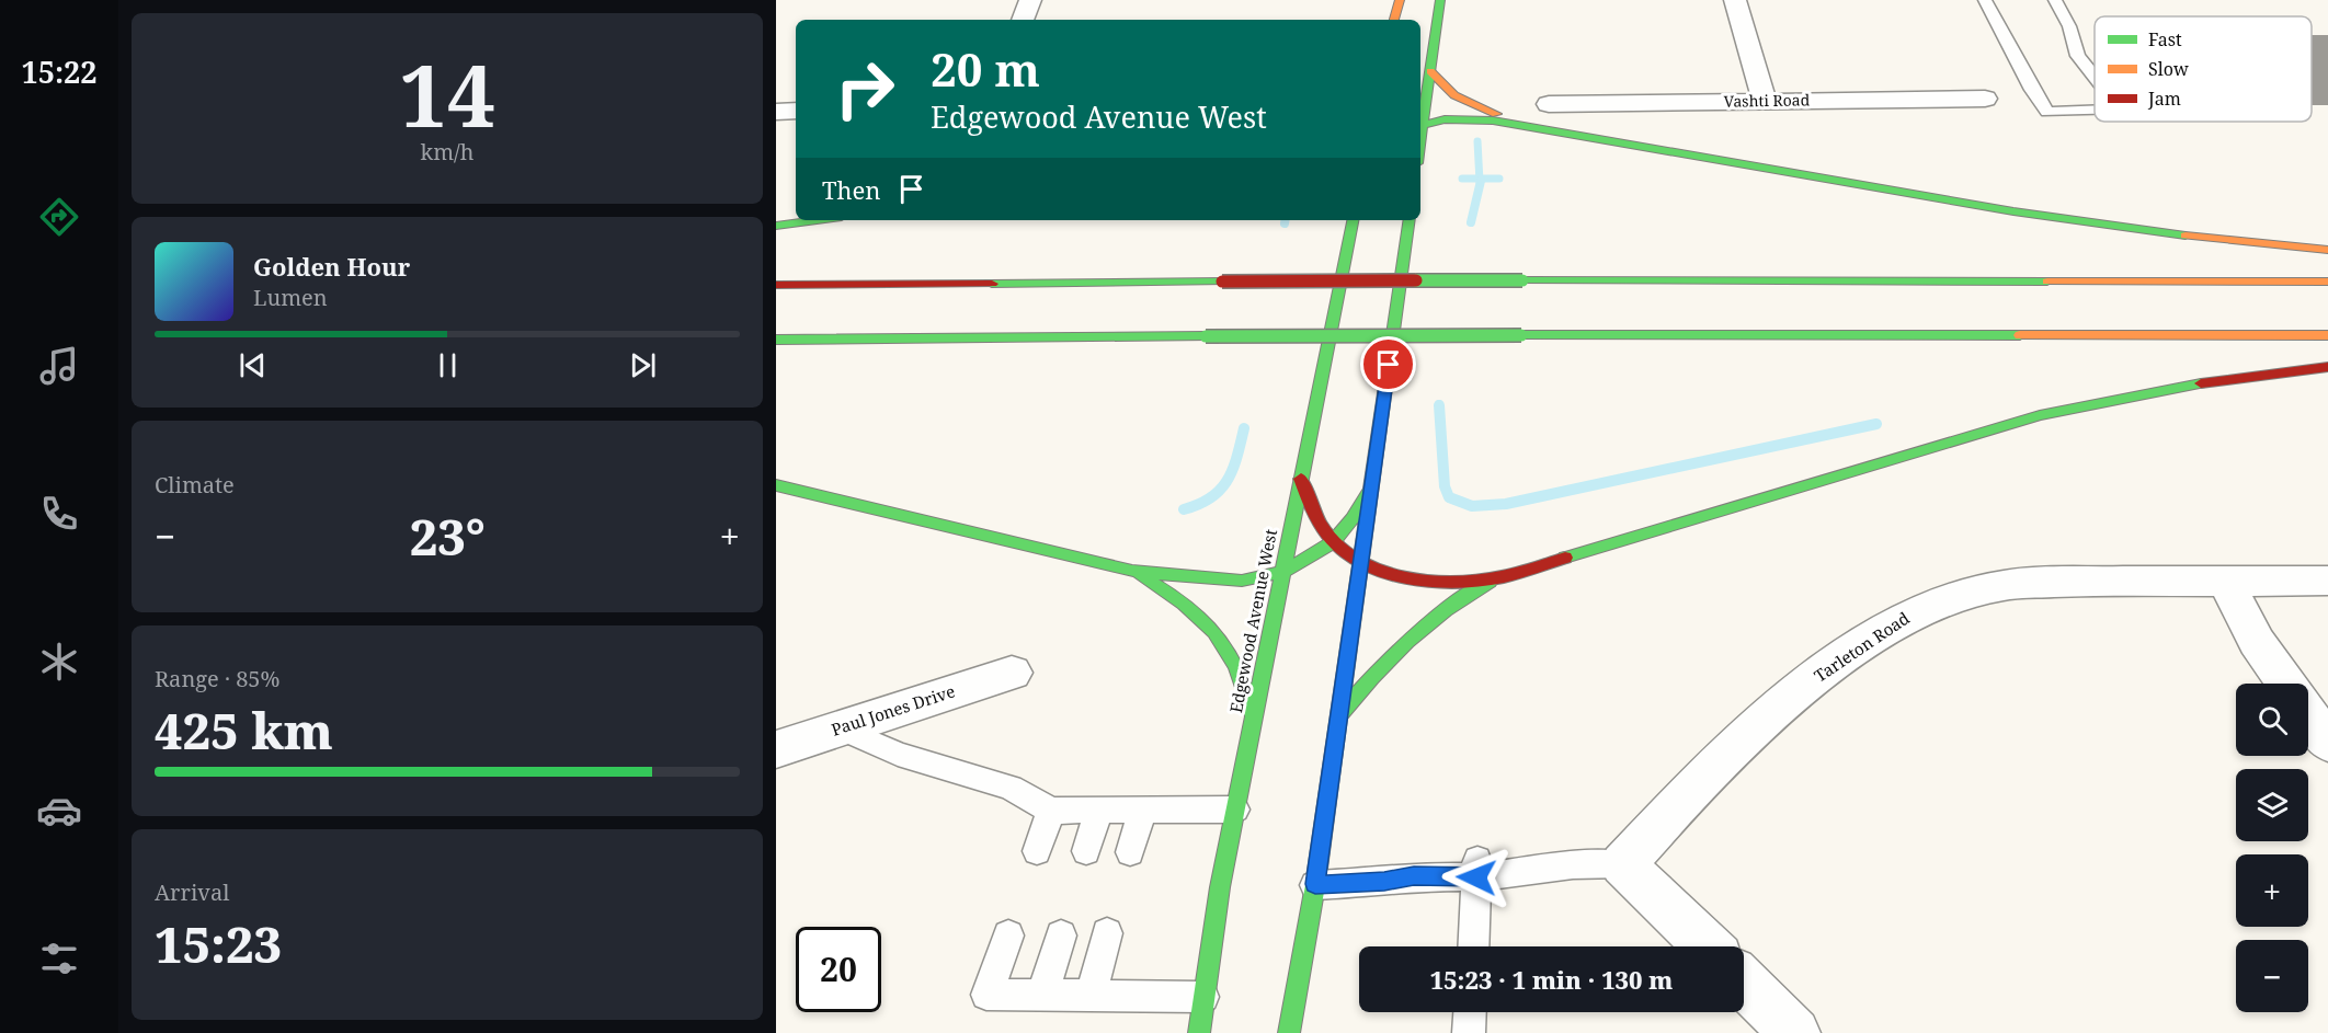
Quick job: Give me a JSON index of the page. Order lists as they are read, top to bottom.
{
  "streets": {
    "main road": ["Edgewood Avenue West"],
    "street": ["Vashti Road", "Tarleton Road", "Paul Jones Drive"]
  },
  "legend": ["Fast", "Slow", "Jam"],
  "page": {
    "tabs": "15:22",
    "tile": [
      ["14", "km/h"],
      "Climate",
      ["Range · 85%", "425 km"],
      ["Arrival", "15:23"]
    ],
    "turn": ["20 m", "Edgewood Avenue West"],
    "then": "Then",
    "song": ["Golden Hour", "Lumen"],
    "heat": ["−", "23°", "+"],
    "map_buttons": ["+", "−"],
    "limit": "20",
    "trip": "15:23 · 1 min · 130 m"
  }
}
